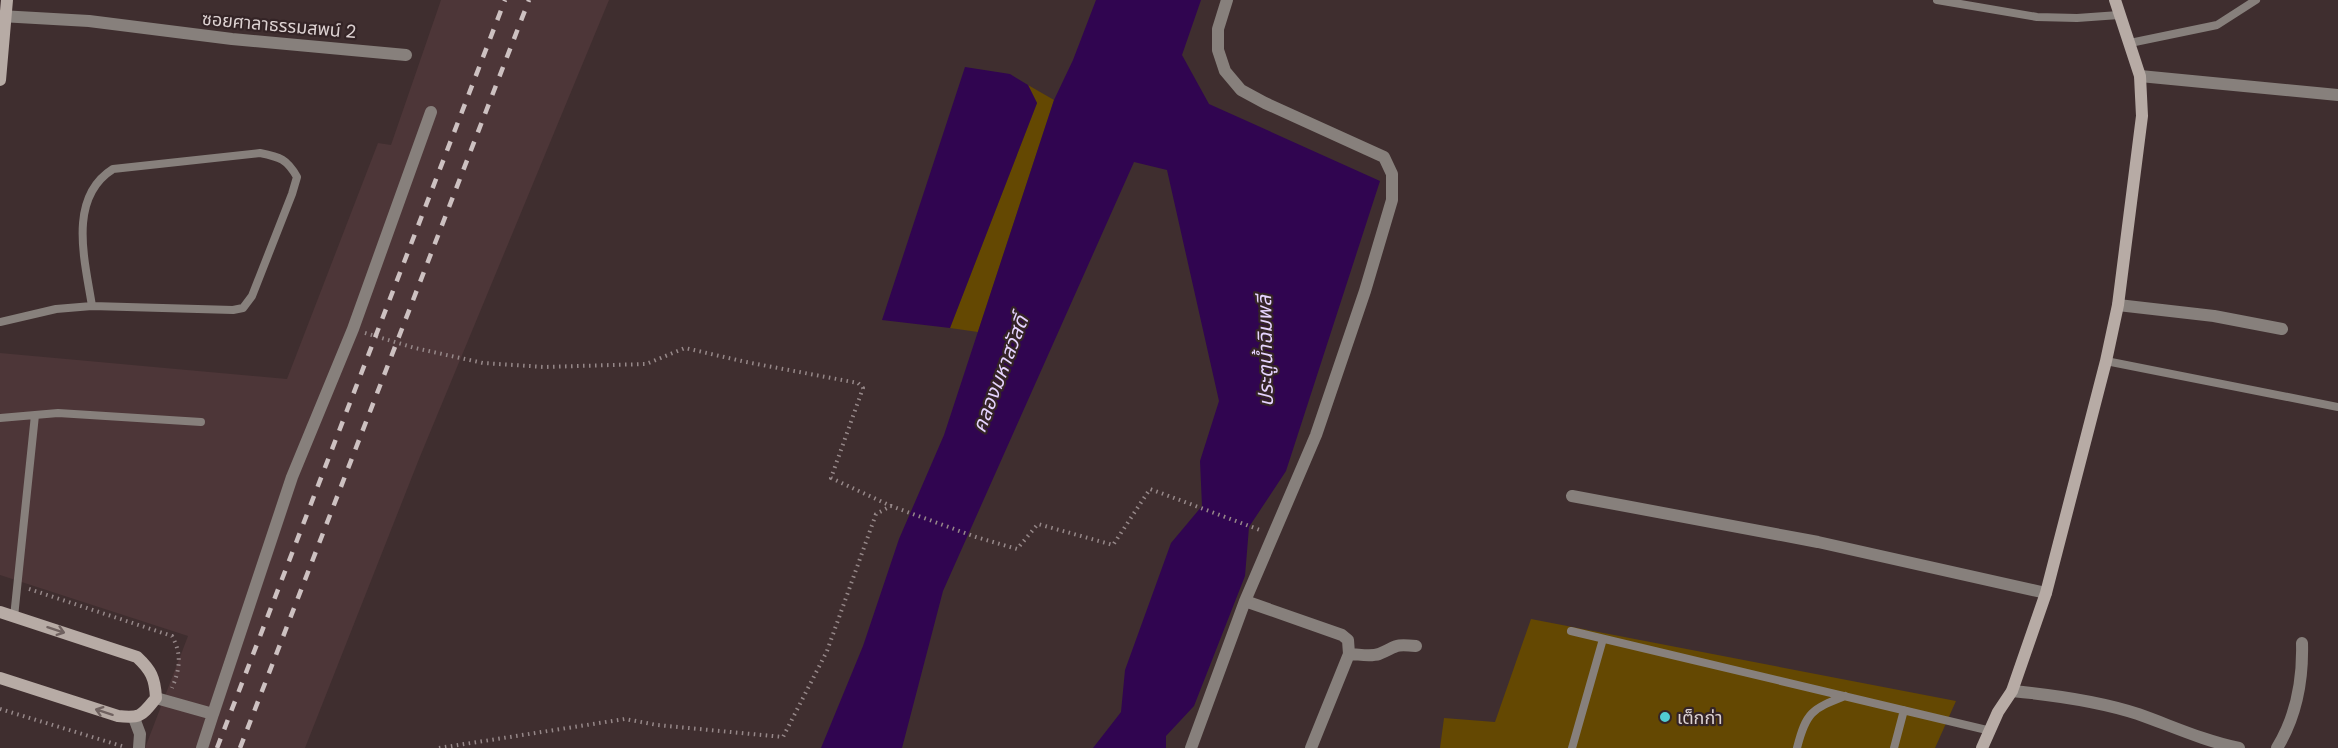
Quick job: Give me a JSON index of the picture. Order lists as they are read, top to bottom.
{
  "streets": {
    "street": ["ซอยศาลาธรรมสพน์ 2"]
  },
  "water": ["ประตูน้ำฉิมพลี", "คลองมหาสวัสดิ์"],
  "places": ["เต็กก่า"]
}
